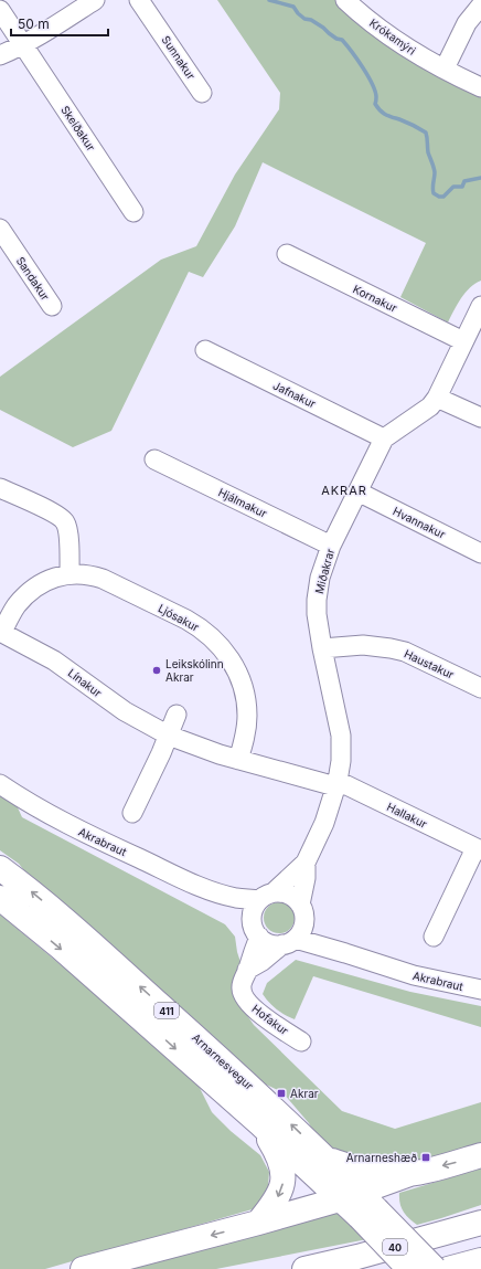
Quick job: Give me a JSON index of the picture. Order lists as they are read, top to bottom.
{
  "streets": {
    "main road": ["411", "Arnarnesvegur", "40"],
    "street": [
      "Krókamýri",
      "Sunnakur",
      "Skeiðakur",
      "Sandakur",
      "Kornakur",
      "Jafnakur",
      "Hjálmakur",
      "Hvannakur",
      "Miðakrar",
      "Ljósakur",
      "Haustakur",
      "Línakur",
      "Hallakur",
      "Akrabraut",
      "Hofakur"
    ]
  },
  "crossings": [
    ["Kornakur", "Miðakrar"],
    ["Jafnakur", "Miðakrar"],
    ["Hjálmakur", "Miðakrar"],
    ["Hvannakur", "Miðakrar"],
    ["Miðakrar", "Haustakur"],
    ["Miðakrar", "Línakur"],
    ["Miðakrar", "Hallakur"],
    ["Miðakrar", "Akrabraut"],
    ["Miðakrar", "Hofakur"],
    ["Ljósakur", "Línakur"],
    ["Línakur", "Hallakur"],
    ["Akrabraut", "Hofakur"]
  ],
  "districts": ["AKRAR"],
  "places": {
    "other": ["Leikskólinn Akrar"],
    "transit": ["Akrar", "Arnarneshæð"]
  },
  "scale_bar": "50 m"
}
